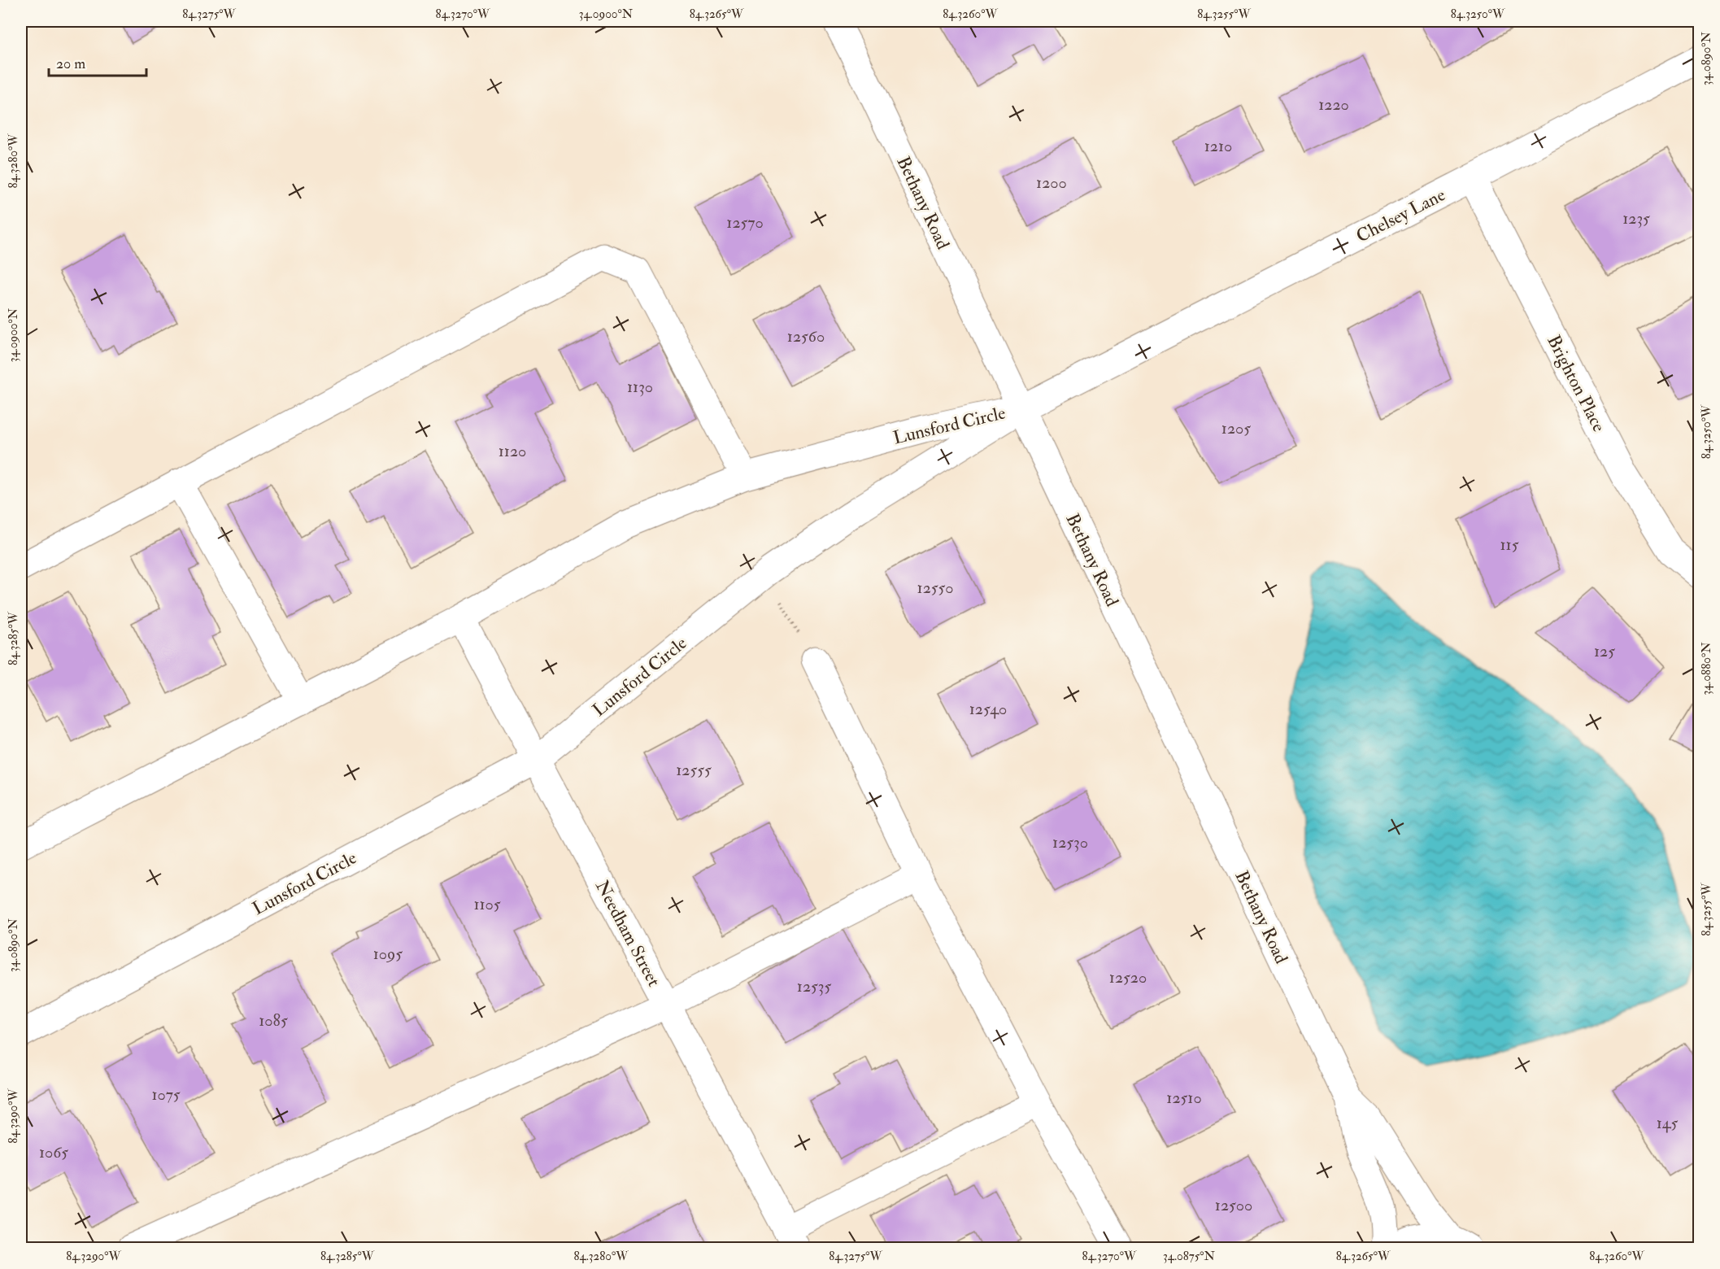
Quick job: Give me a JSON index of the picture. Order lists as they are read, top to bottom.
{
  "streets": {
    "street": [
      "Bethany Road",
      "Chelsey Lane",
      "Brighton Place",
      "Lunsford Circle",
      "Needham Street"
    ]
  },
  "crossings": [
    ["Bethany Road", "Chelsey Lane"],
    ["Bethany Road", "Lunsford Circle"],
    ["Chelsey Lane", "Brighton Place"],
    ["Chelsey Lane", "Lunsford Circle"],
    ["Lunsford Circle", "Needham Street"]
  ],
  "house_numbers": [
    "1220",
    "1210",
    "1200",
    "1235",
    "12570",
    "12560",
    "1130",
    "1205",
    "1120",
    "115",
    "12550",
    "125",
    "12540",
    "12555",
    "12530",
    "1105",
    "1095",
    "12520",
    "12535",
    "1085",
    "1075",
    "12510",
    "145",
    "1065",
    "12500"
  ],
  "scale_bar": "20 m",
  "coordinates": [
    "84.3275°W",
    "84.3270°W",
    "34.0900°N",
    "84.3265°W",
    "84.3260°W",
    "84.3255°W",
    "84.3250°W",
    "34.0890°N",
    "84.3280°W",
    "84.3285°W",
    "34.0880°N",
    "84.3290°W",
    "34.0875°N"
  ]
}
